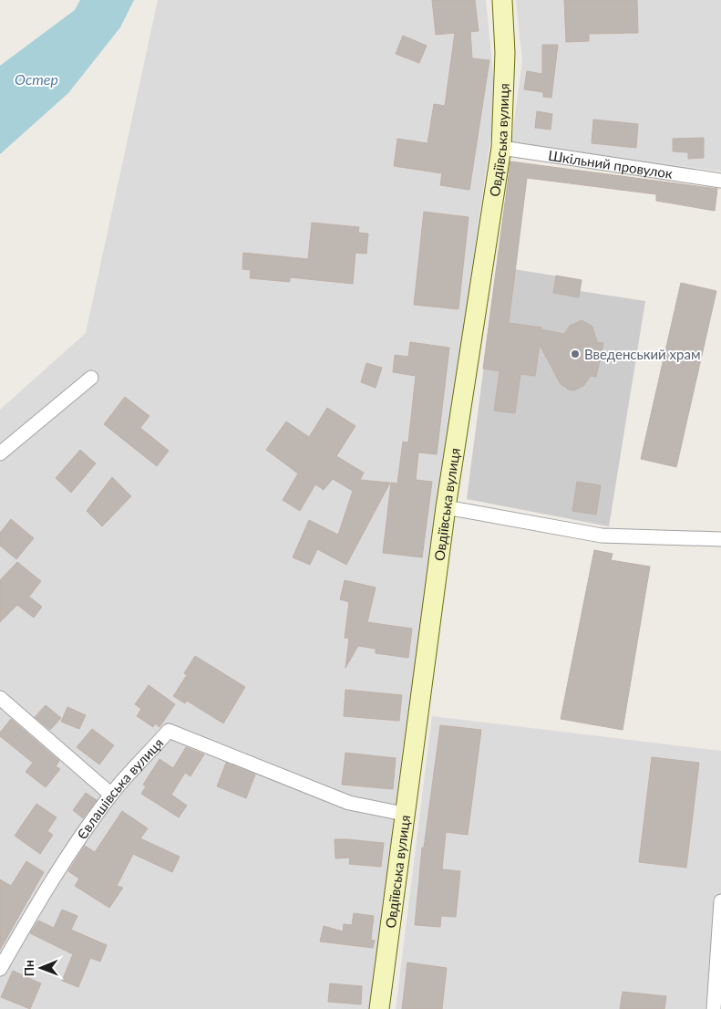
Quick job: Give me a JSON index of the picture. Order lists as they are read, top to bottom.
{
  "streets": {
    "main road": ["Овдіївська вулиця"],
    "street": ["Шкільний провулок", "Євлашівська вулиця"]
  },
  "crossings": [
    ["Овдіївська вулиця", "Шкільний провулок"],
    ["Овдіївська вулиця", "Євлашівська вулиця"]
  ],
  "water": ["Остер"],
  "places": ["Введенський храм"],
  "north": "left"
}
